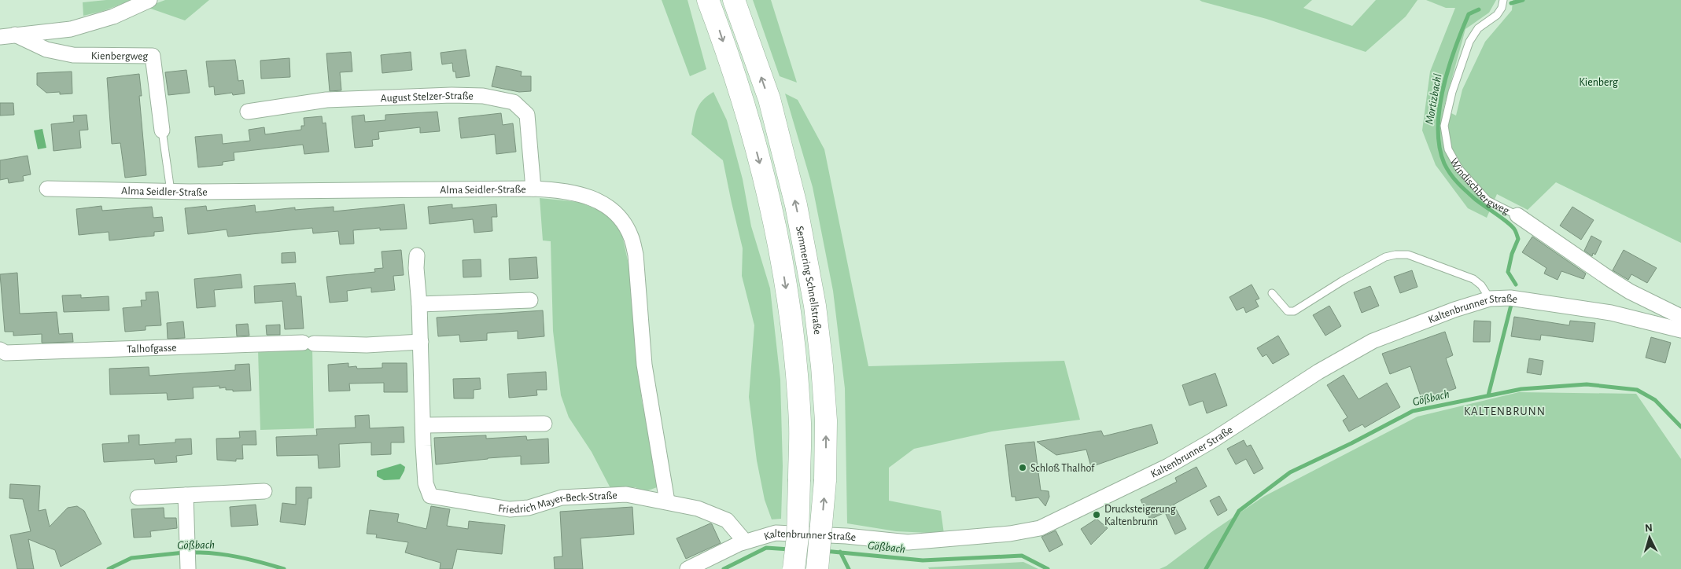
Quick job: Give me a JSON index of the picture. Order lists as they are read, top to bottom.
{
  "streets": {
    "highway": ["Semmering Schnellstraße"],
    "street": [
      "Kienbergweg",
      "August Stelzer-Straße",
      "Windischbergweg",
      "Alma Seidler-Straße",
      "Kaltenbrunner Straße",
      "Talhofgasse",
      "Friedrich Mayer-Beck-Straße"
    ]
  },
  "crossings": [
    ["August Stelzer-Straße", "Alma Seidler-Straße"],
    ["Alma Seidler-Straße", "Friedrich Mayer-Beck-Straße"],
    ["Kaltenbrunner Straße", "Friedrich Mayer-Beck-Straße"],
    ["Talhofgasse", "Friedrich Mayer-Beck-Straße"]
  ],
  "districts": ["KALTENBRUNN"],
  "water": ["Mortizbachl", "Gößbach"],
  "parks": ["Kienberg"],
  "places": ["Schloß Thalhof", "Drucksteigerung Kaltenbrunn"],
  "north": "top"
}
